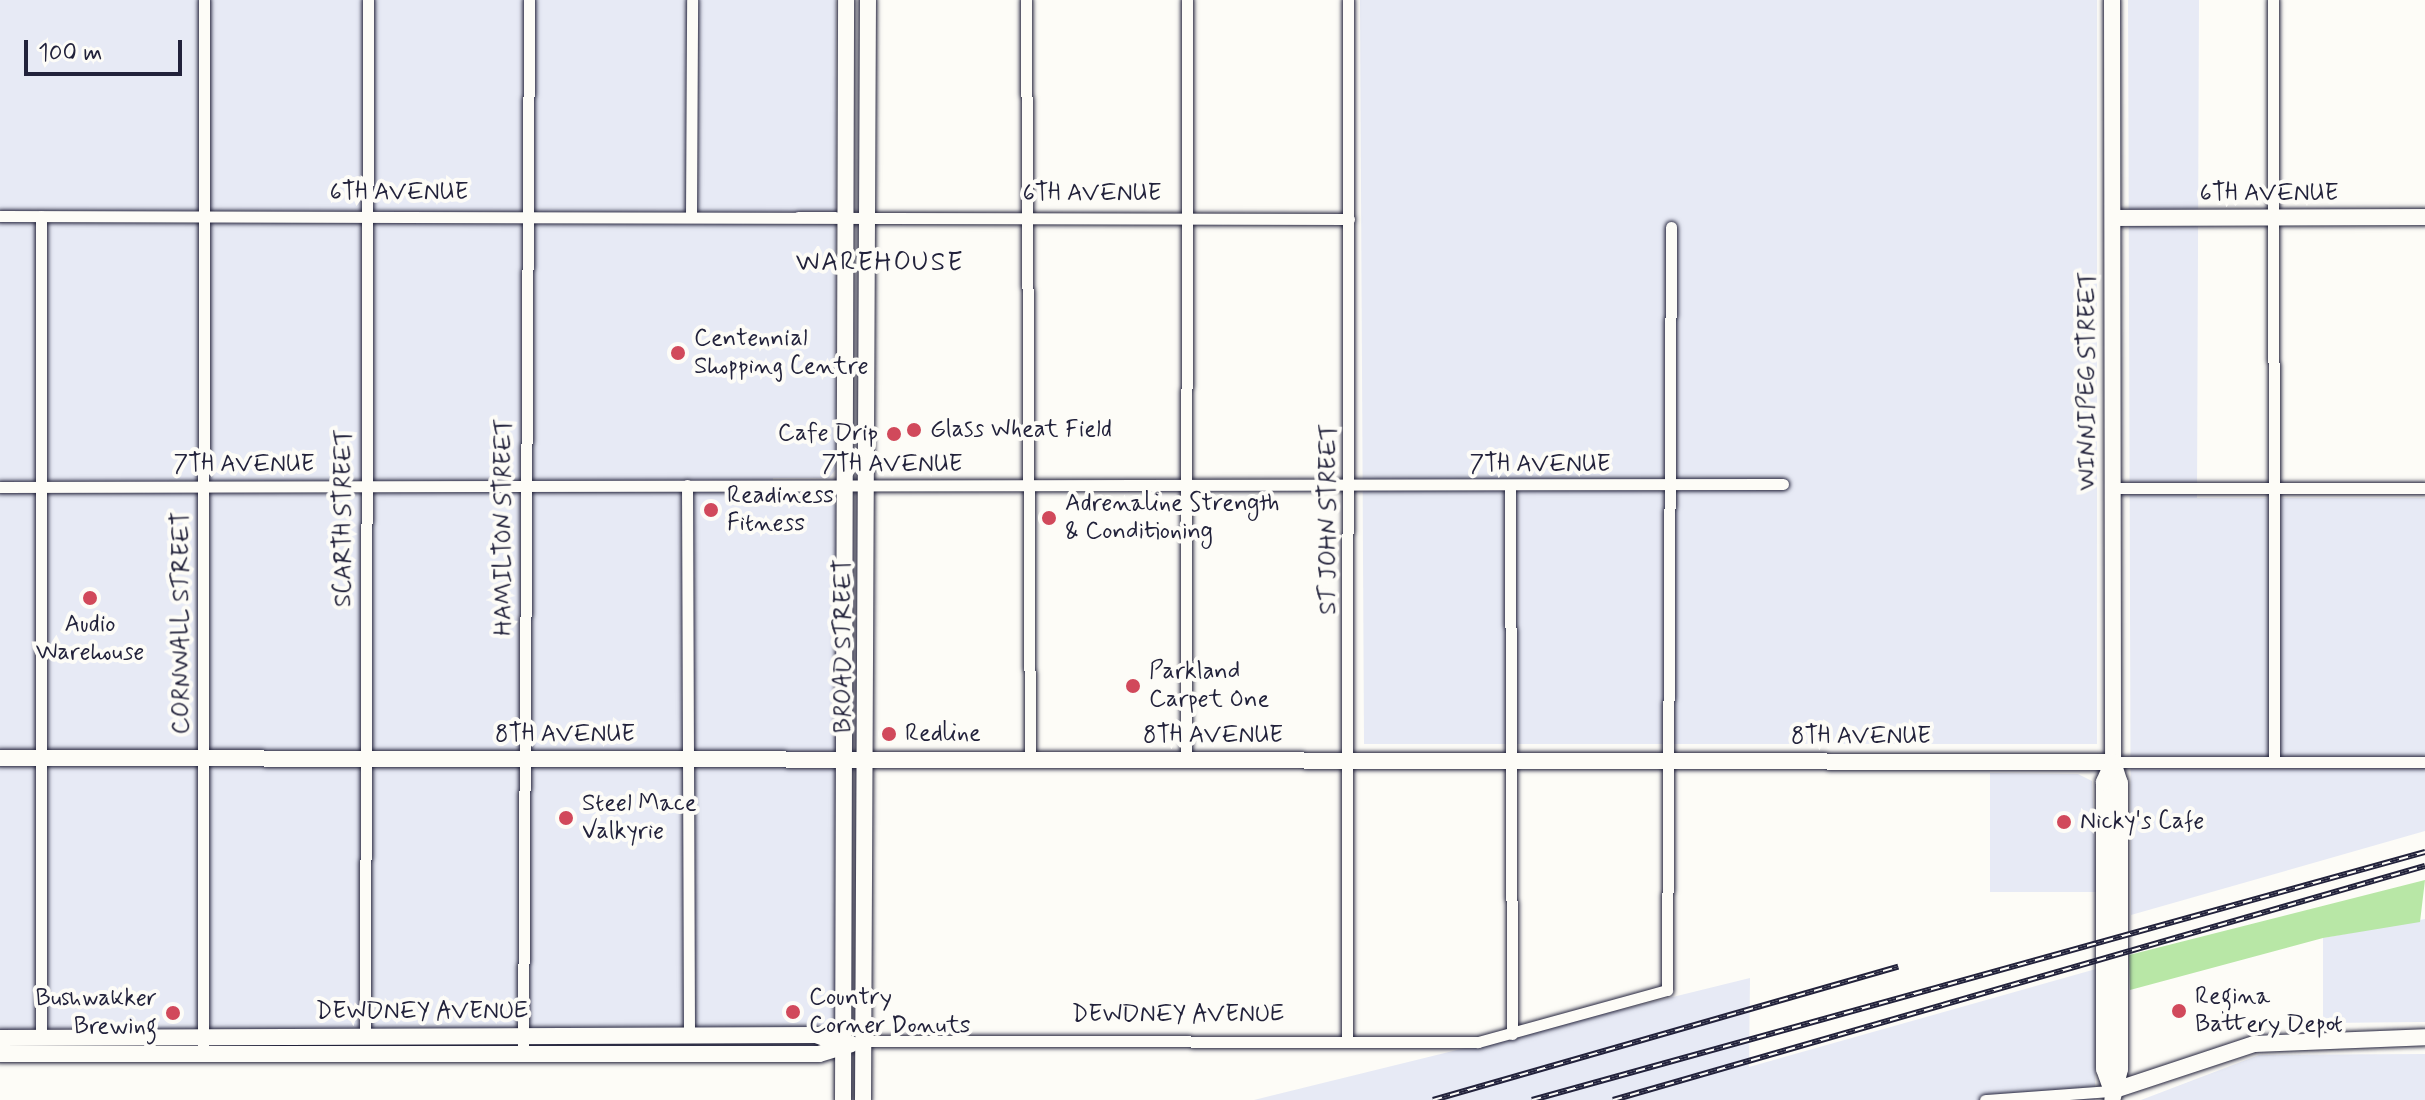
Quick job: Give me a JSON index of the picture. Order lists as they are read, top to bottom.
{
  "streets": {
    "main road": [
      "6TH AVENUE",
      "WINNIPEG STREET",
      "BROAD STREET",
      "8TH AVENUE",
      "DEWDNEY AVENUE"
    ],
    "street": [
      "7TH AVENUE",
      "SCARTH STREET",
      "ST JOHN STREET",
      "HAMILTON STREET",
      "CORNWALL STREET"
    ]
  },
  "crossings": [
    ["6TH AVENUE", "WINNIPEG STREET"],
    ["6TH AVENUE", "SCARTH STREET"],
    ["6TH AVENUE", "ST JOHN STREET"],
    ["6TH AVENUE", "HAMILTON STREET"],
    ["6TH AVENUE", "CORNWALL STREET"],
    ["6TH AVENUE", "BROAD STREET"],
    ["WINNIPEG STREET", "8TH AVENUE"],
    ["7TH AVENUE", "SCARTH STREET"],
    ["7TH AVENUE", "ST JOHN STREET"],
    ["7TH AVENUE", "HAMILTON STREET"],
    ["7TH AVENUE", "CORNWALL STREET"],
    ["7TH AVENUE", "BROAD STREET"],
    ["SCARTH STREET", "8TH AVENUE"],
    ["SCARTH STREET", "DEWDNEY AVENUE"],
    ["ST JOHN STREET", "8TH AVENUE"],
    ["ST JOHN STREET", "DEWDNEY AVENUE"],
    ["HAMILTON STREET", "8TH AVENUE"],
    ["HAMILTON STREET", "DEWDNEY AVENUE"],
    ["CORNWALL STREET", "8TH AVENUE"],
    ["CORNWALL STREET", "DEWDNEY AVENUE"],
    ["BROAD STREET", "8TH AVENUE"],
    ["BROAD STREET", "DEWDNEY AVENUE"],
    ["8TH AVENUE", "DEWDNEY AVENUE"]
  ],
  "districts": ["WAREHOUSE"],
  "places": [
    "Centennial Shopping Centre",
    "Glass Wheat Field",
    "Cafe Drip",
    "Readiness Fitness",
    "Adrenaline Strength & Conditioning",
    "Audio Warehouse",
    "Parkland Carpet One",
    "Redline",
    "Steel Mace Valkyrie",
    "Nicky's Cafe",
    "Regina Battery Depot",
    "Country Corner Donuts",
    "Bushwakker Brewing"
  ],
  "scale_bar": "100 m"
}
